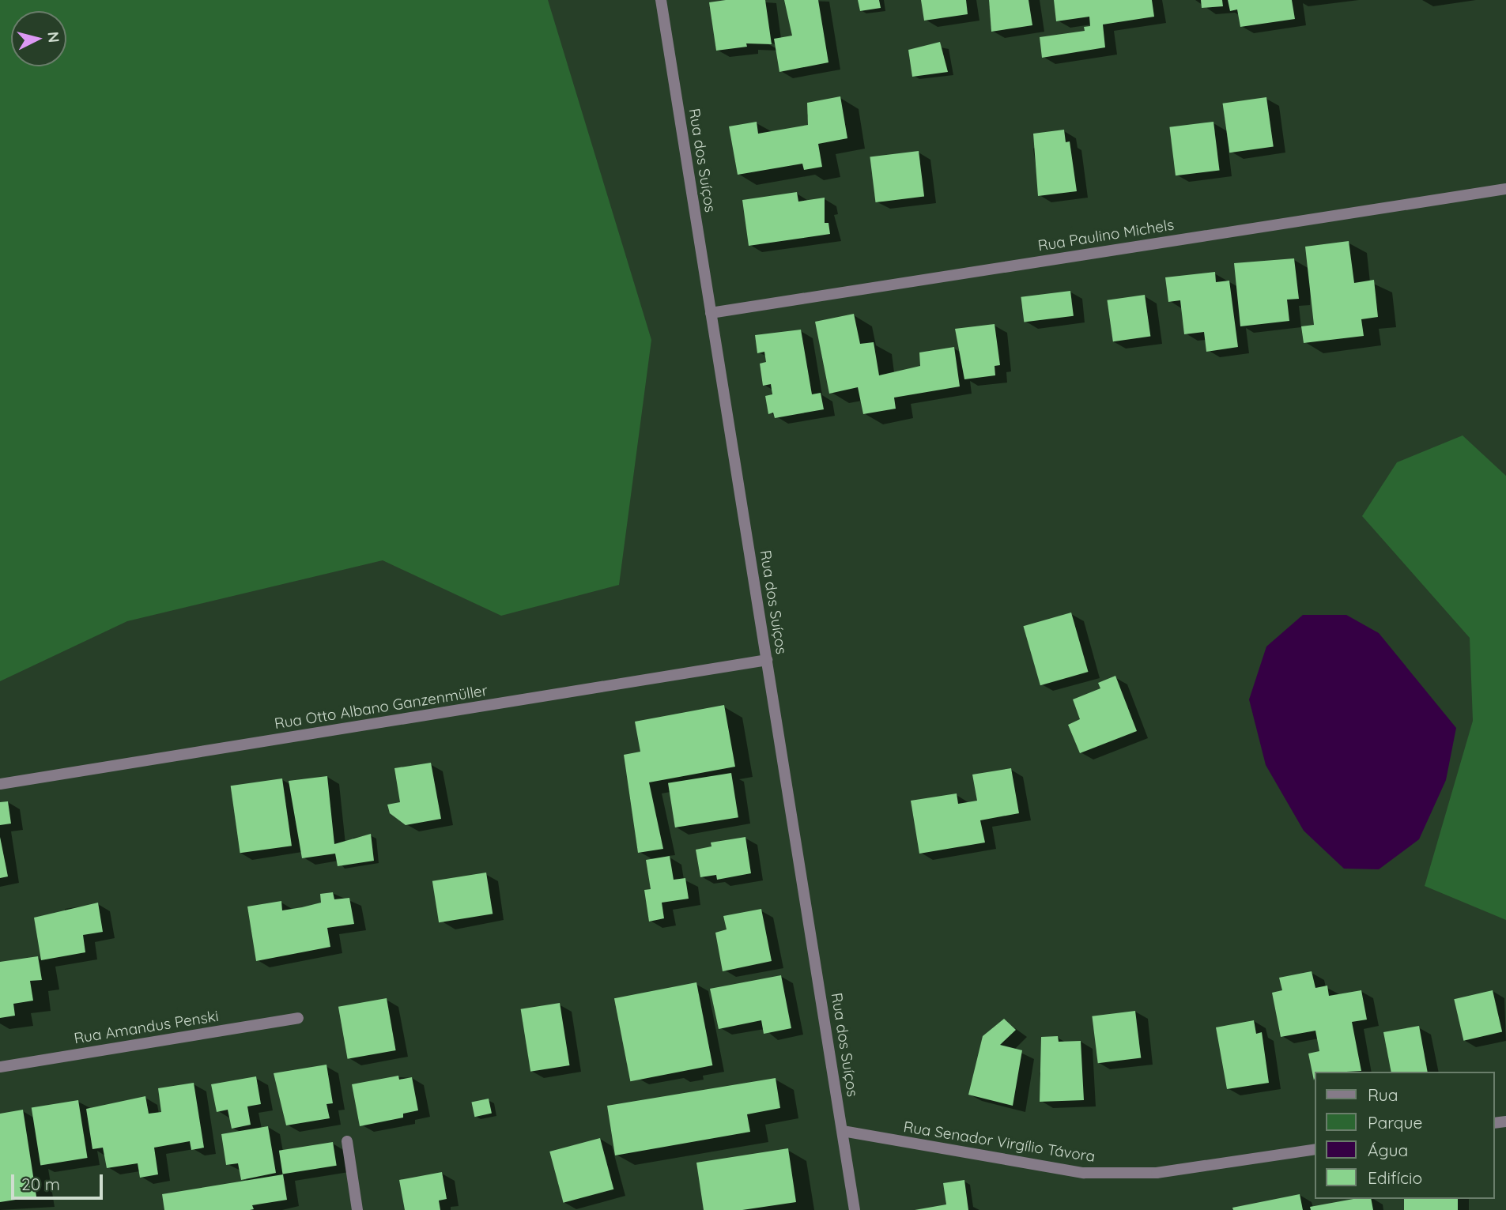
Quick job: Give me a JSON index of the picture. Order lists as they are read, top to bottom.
{
  "streets": {
    "street": [
      "Rua dos Suíços",
      "Rua Paulino Michels",
      "Rua Otto Albano Ganzenmüller",
      "Rua Amandus Penski",
      "Rua Senador Virgílio Távora"
    ]
  },
  "crossings": [
    ["Rua dos Suíços", "Rua Paulino Michels"],
    ["Rua dos Suíços", "Rua Otto Albano Ganzenmüller"],
    ["Rua dos Suíços", "Rua Senador Virgílio Távora"]
  ],
  "legend": [
    "Rua",
    "Parque",
    "Água",
    "Edifício"
  ],
  "scale_bar": "20 m",
  "north": "right"
}
